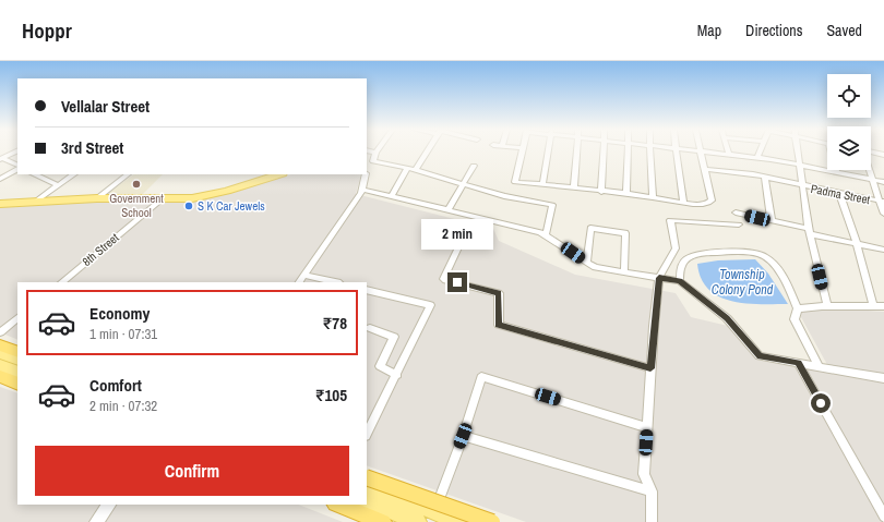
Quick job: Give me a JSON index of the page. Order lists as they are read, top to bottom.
{
  "streets": {
    "street": ["Padma Street", "8th Street"]
  },
  "water": ["Township Colony Pond"],
  "places": ["Government School", "S K Car Jewels"],
  "page": {
    "header": "Hoppr",
    "nav": ["Map", "Directions", "Saved"],
    "banner": ["Vellalar Street", "3rd Street"],
    "bubble": "2 min",
    "list": [
      {
        "name": "Economy",
        "note": "1 min · 07:31",
        "value": "₹78"
      },
      {
        "name": "Comfort",
        "note": "2 min · 07:32",
        "value": "₹105"
      }
    ],
    "buttons": "Confirm"
  }
}
